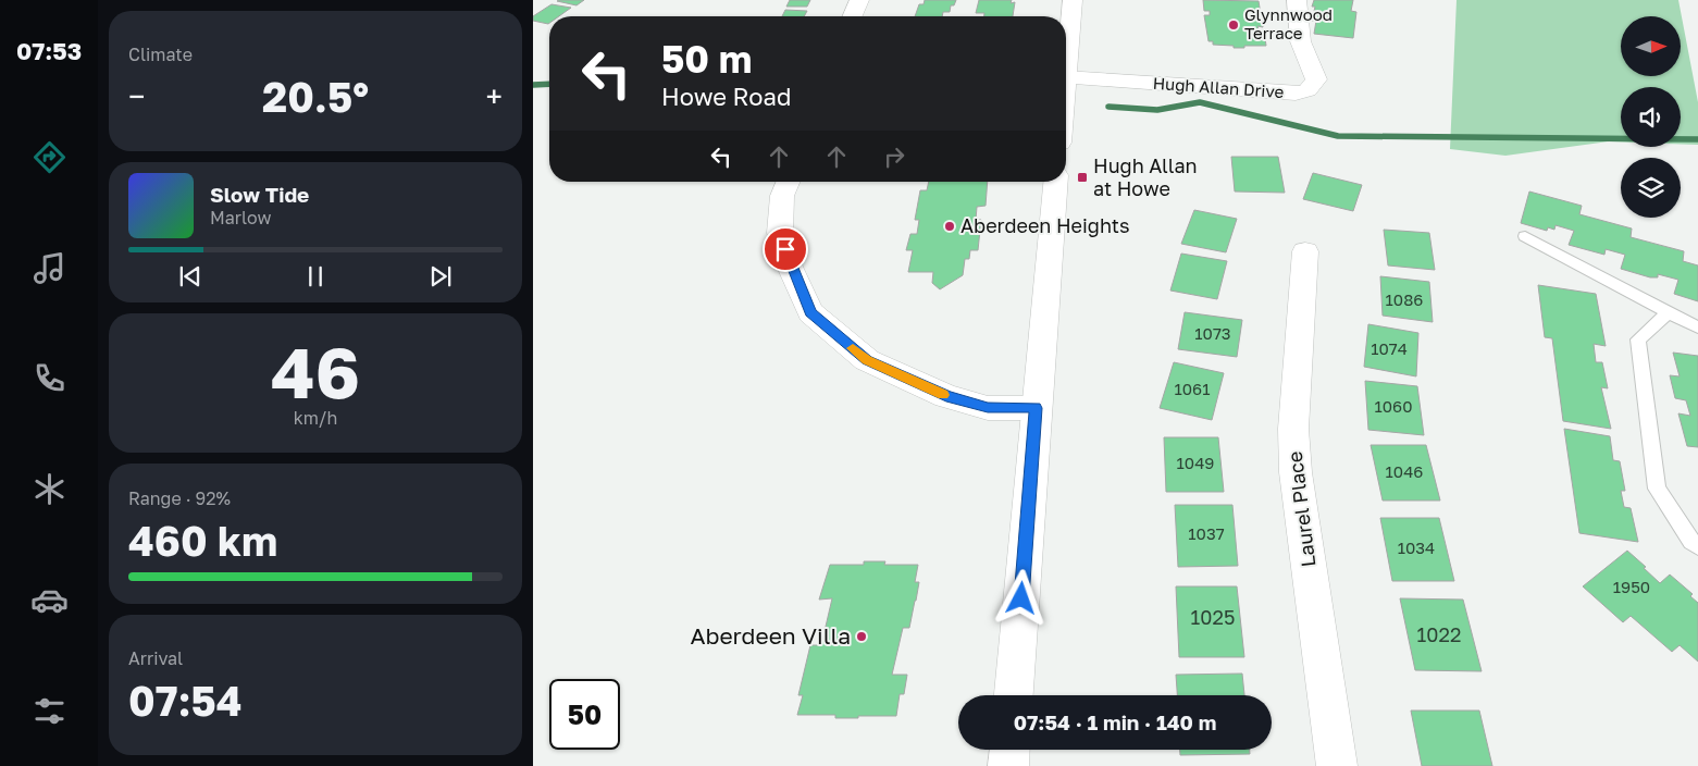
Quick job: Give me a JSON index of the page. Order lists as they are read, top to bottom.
{
  "streets": {
    "street": ["Hugh Allan Drive", "Laurel Place"]
  },
  "places": {
    "other": ["Glynnwood Terrace", "Aberdeen Heights", "Aberdeen Villa"],
    "transit": ["Hugh Allan at Howe"]
  },
  "house_numbers": [
    "1086",
    "1073",
    "1074",
    "1061",
    "1060",
    "1049",
    "1046",
    "1037",
    "1034",
    "1950",
    "1025",
    "1022"
  ],
  "north": "right",
  "page": {
    "tabs": "07:53",
    "tile": [
      "Climate",
      ["46", "km/h"],
      ["Range · 92%", "460 km"],
      ["Arrival", "07:54"]
    ],
    "turn": ["50 m", "Howe Road"],
    "heat": ["−", "20.5°", "+"],
    "song": ["Slow Tide", "Marlow"],
    "limit": "50",
    "trip": "07:54 · 1 min · 140 m"
  }
}
